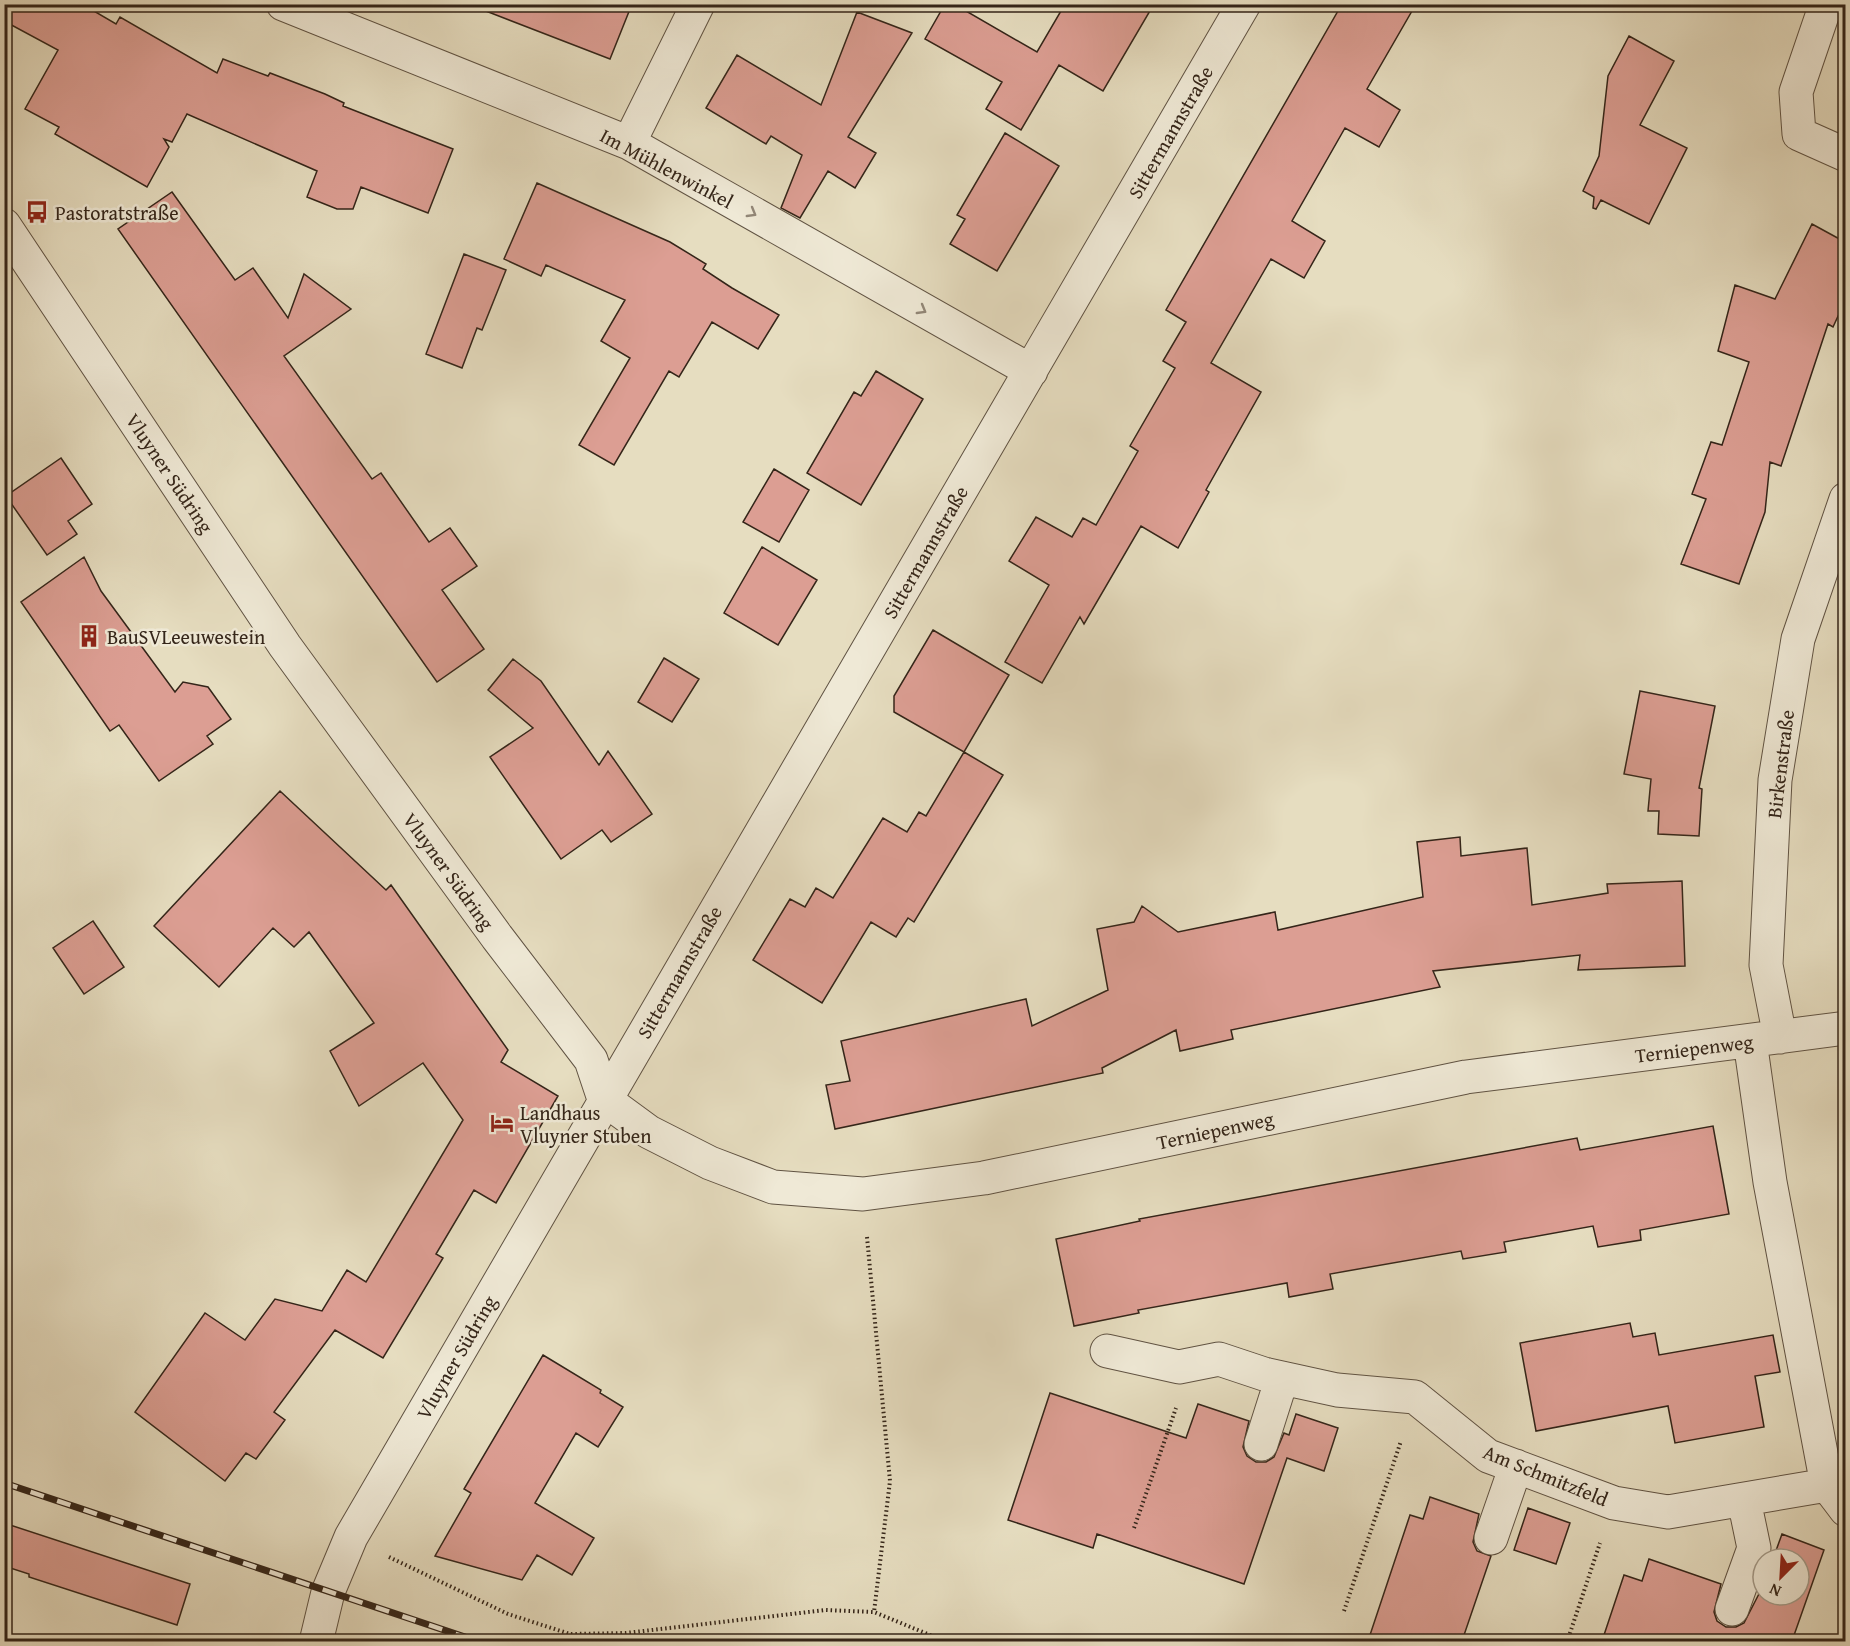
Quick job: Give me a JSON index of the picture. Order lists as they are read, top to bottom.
{
  "streets": {
    "street": [
      "Sittermannstraße",
      "Im Mühlenwinkel",
      "Vluyner Südring",
      "Birkenstraße",
      "Terniepenweg",
      "Am Schmitzfeld"
    ]
  },
  "crossings": [
    ["Sittermannstraße", "Im Mühlenwinkel"],
    ["Sittermannstraße", "Vluyner Südring"],
    ["Sittermannstraße", "Terniepenweg"],
    ["Vluyner Südring", "Terniepenweg"],
    ["Birkenstraße", "Terniepenweg"],
    ["Birkenstraße", "Am Schmitzfeld"],
    ["Terniepenweg", "Am Schmitzfeld"]
  ],
  "one_way": ["Im Mühlenwinkel"],
  "places": {
    "bus stop": ["Pastoratstraße"],
    "building": ["BauSVLeeuwestein"],
    "hotel": ["Landhaus Vluyner Stuben"]
  },
  "north": "bottom left"
}
